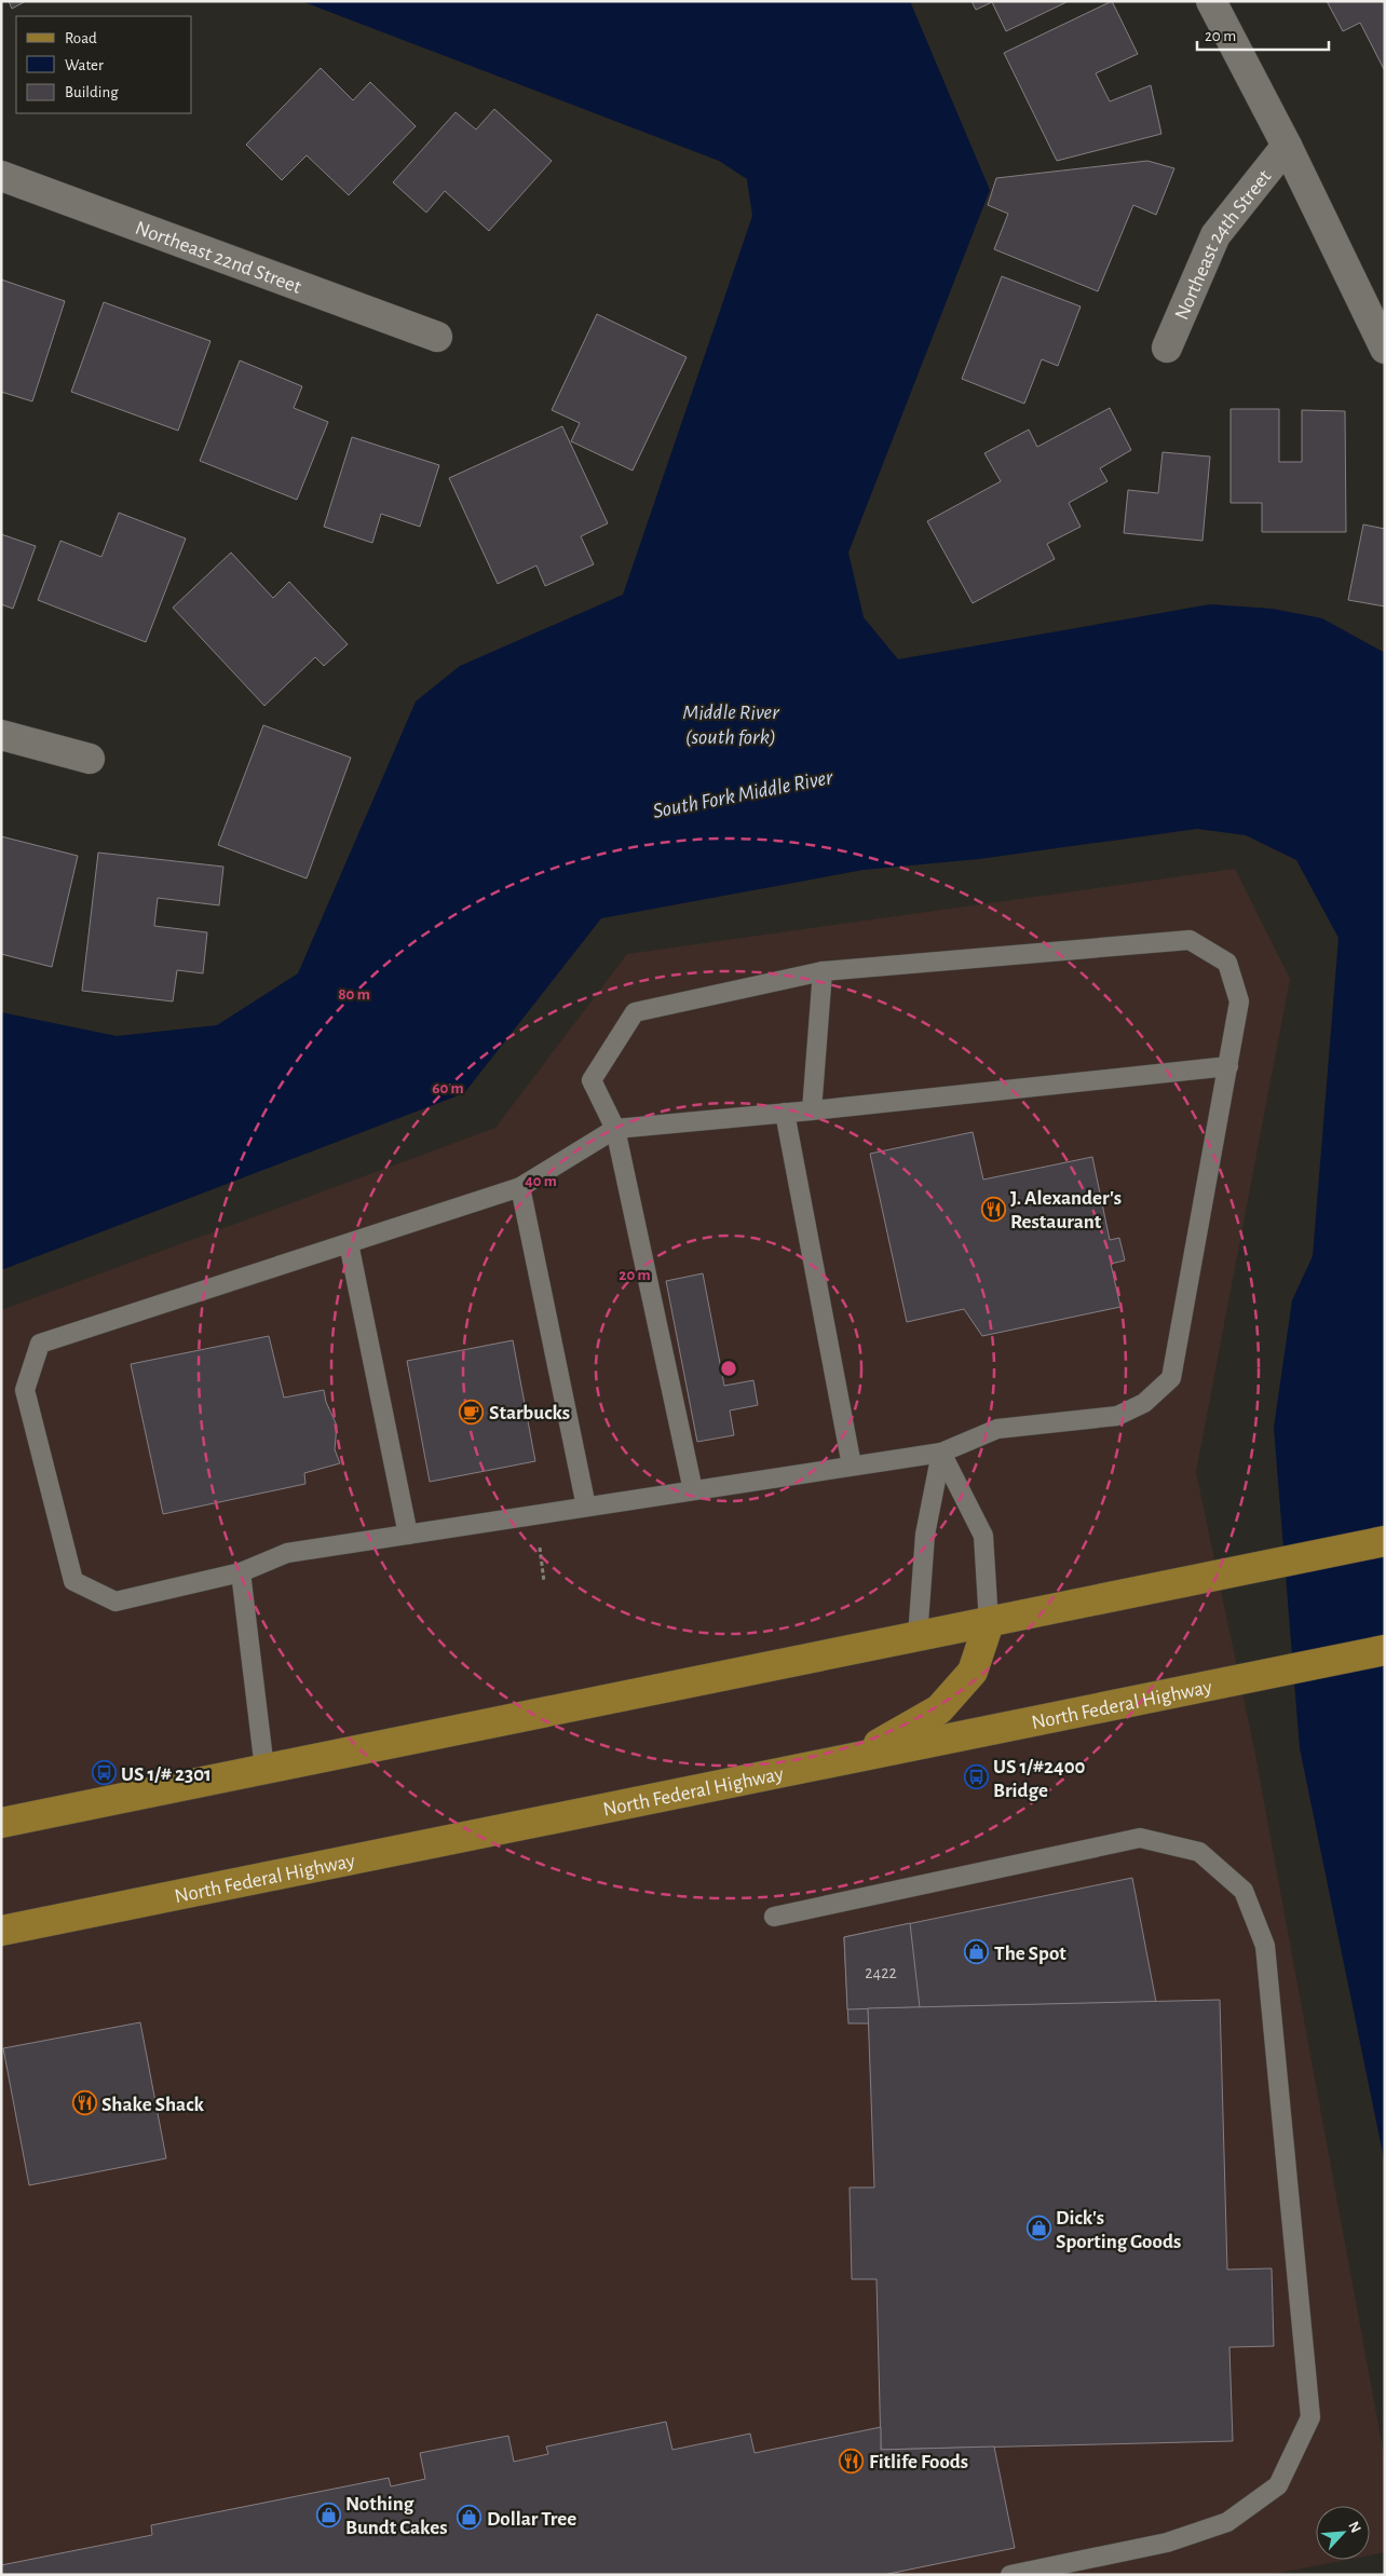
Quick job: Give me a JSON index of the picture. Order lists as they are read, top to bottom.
{
  "streets": {
    "main road": ["North Federal Highway"],
    "street": ["Northeast 24th Street", "Northeast 22nd Street"]
  },
  "water": ["Middle River (south fork)", "South Fork Middle River"],
  "places": {
    "restaurant": ["J. Alexander's Restaurant", "Shake Shack", "Fitlife Foods"],
    "cafe": ["Starbucks"],
    "bus stop": ["US 1/# 2301", "US 1/#2400 Bridge"],
    "shop": [
      "The Spot",
      "Dick's Sporting Goods",
      "Nothing Bundt Cakes",
      "Dollar Tree"
    ]
  },
  "house_numbers": ["2422"],
  "legend": ["Road", "Water", "Building"],
  "scale_bar": "20 m",
  "north": "top right",
  "rings": [
    "80 m",
    "60 m",
    "40 m",
    "20 m"
  ]
}
